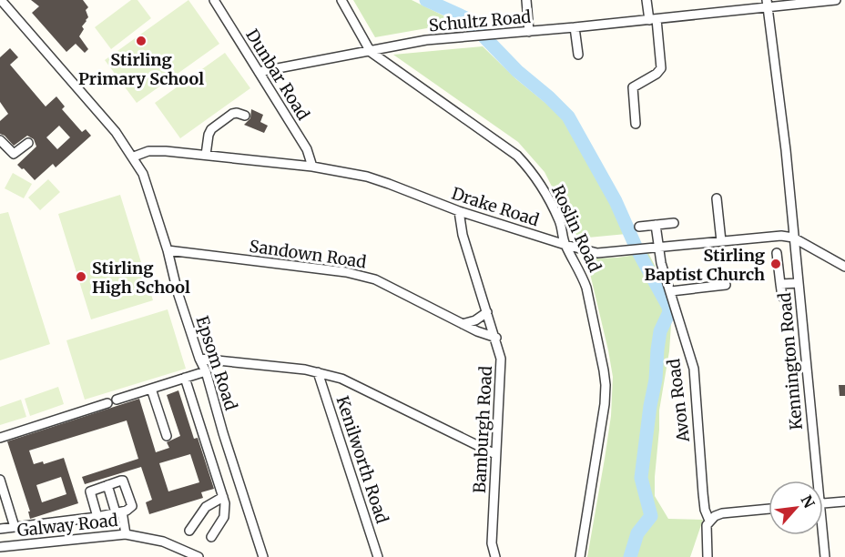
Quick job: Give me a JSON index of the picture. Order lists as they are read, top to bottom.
{
  "streets": {
    "street": [
      "Schultz Road",
      "Dunbar Road",
      "Drake Road",
      "Roslin Road",
      "Sandown Road",
      "Kennington Road",
      "Epsom Road",
      "Avon Road",
      "Bamburgh Road",
      "Kenilworth Road",
      "Galway Road"
    ]
  },
  "crossings": [
    ["Schultz Road", "Dunbar Road"],
    ["Schultz Road", "Roslin Road"],
    ["Schultz Road", "Kennington Road"],
    ["Dunbar Road", "Drake Road"],
    ["Drake Road", "Roslin Road"],
    ["Drake Road", "Kennington Road"],
    ["Drake Road", "Epsom Road"],
    ["Drake Road", "Avon Road"],
    ["Drake Road", "Bamburgh Road"],
    ["Sandown Road", "Epsom Road"],
    ["Sandown Road", "Bamburgh Road"]
  ],
  "places": ["Stirling Primary School", "Stirling Baptist Church", "Stirling High School"],
  "north": "top right"
}
